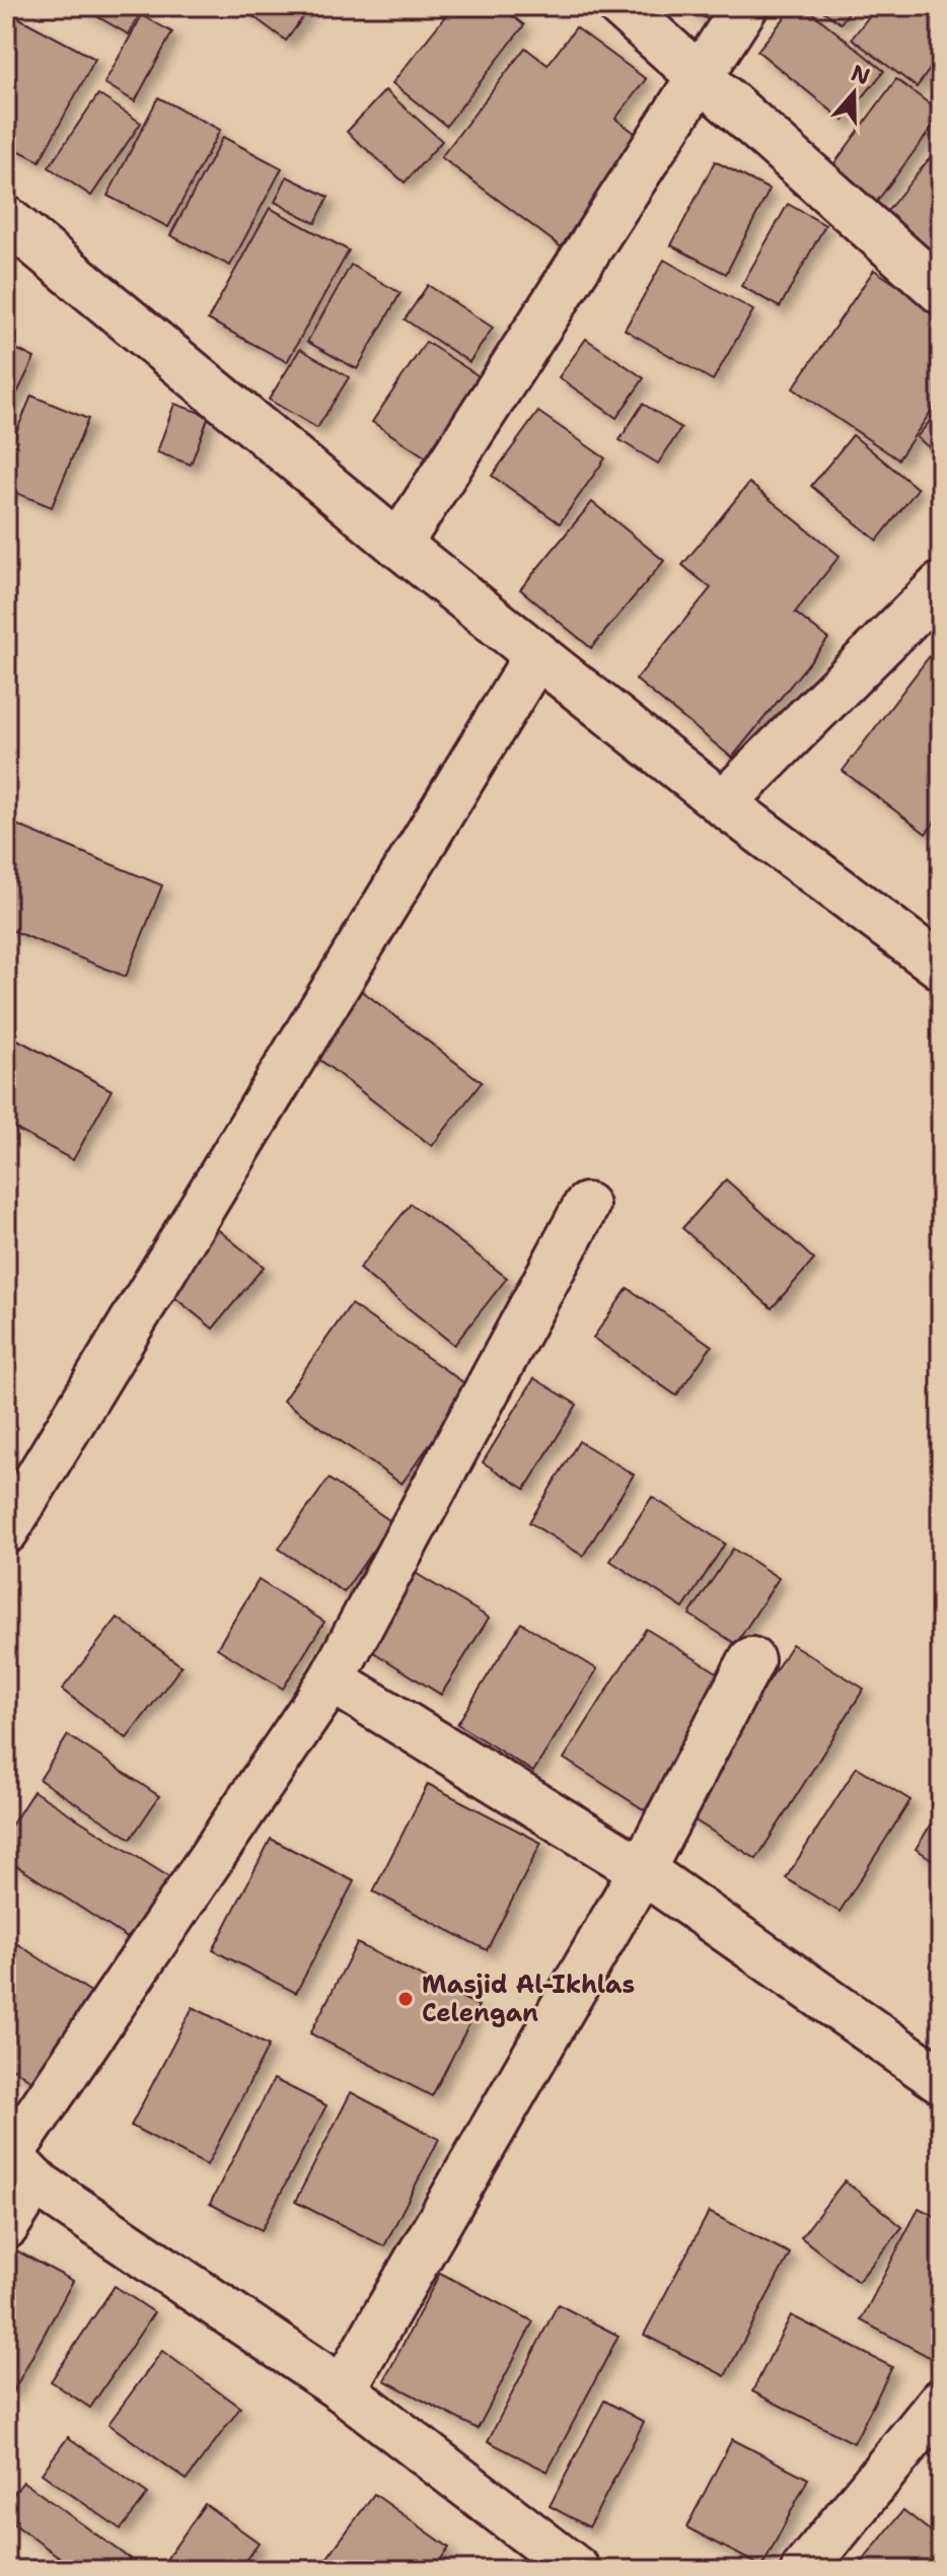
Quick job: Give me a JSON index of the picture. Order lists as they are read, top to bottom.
{
  "places": ["Masjid Al-Ikhlas Celengan"],
  "north": "top"
}
